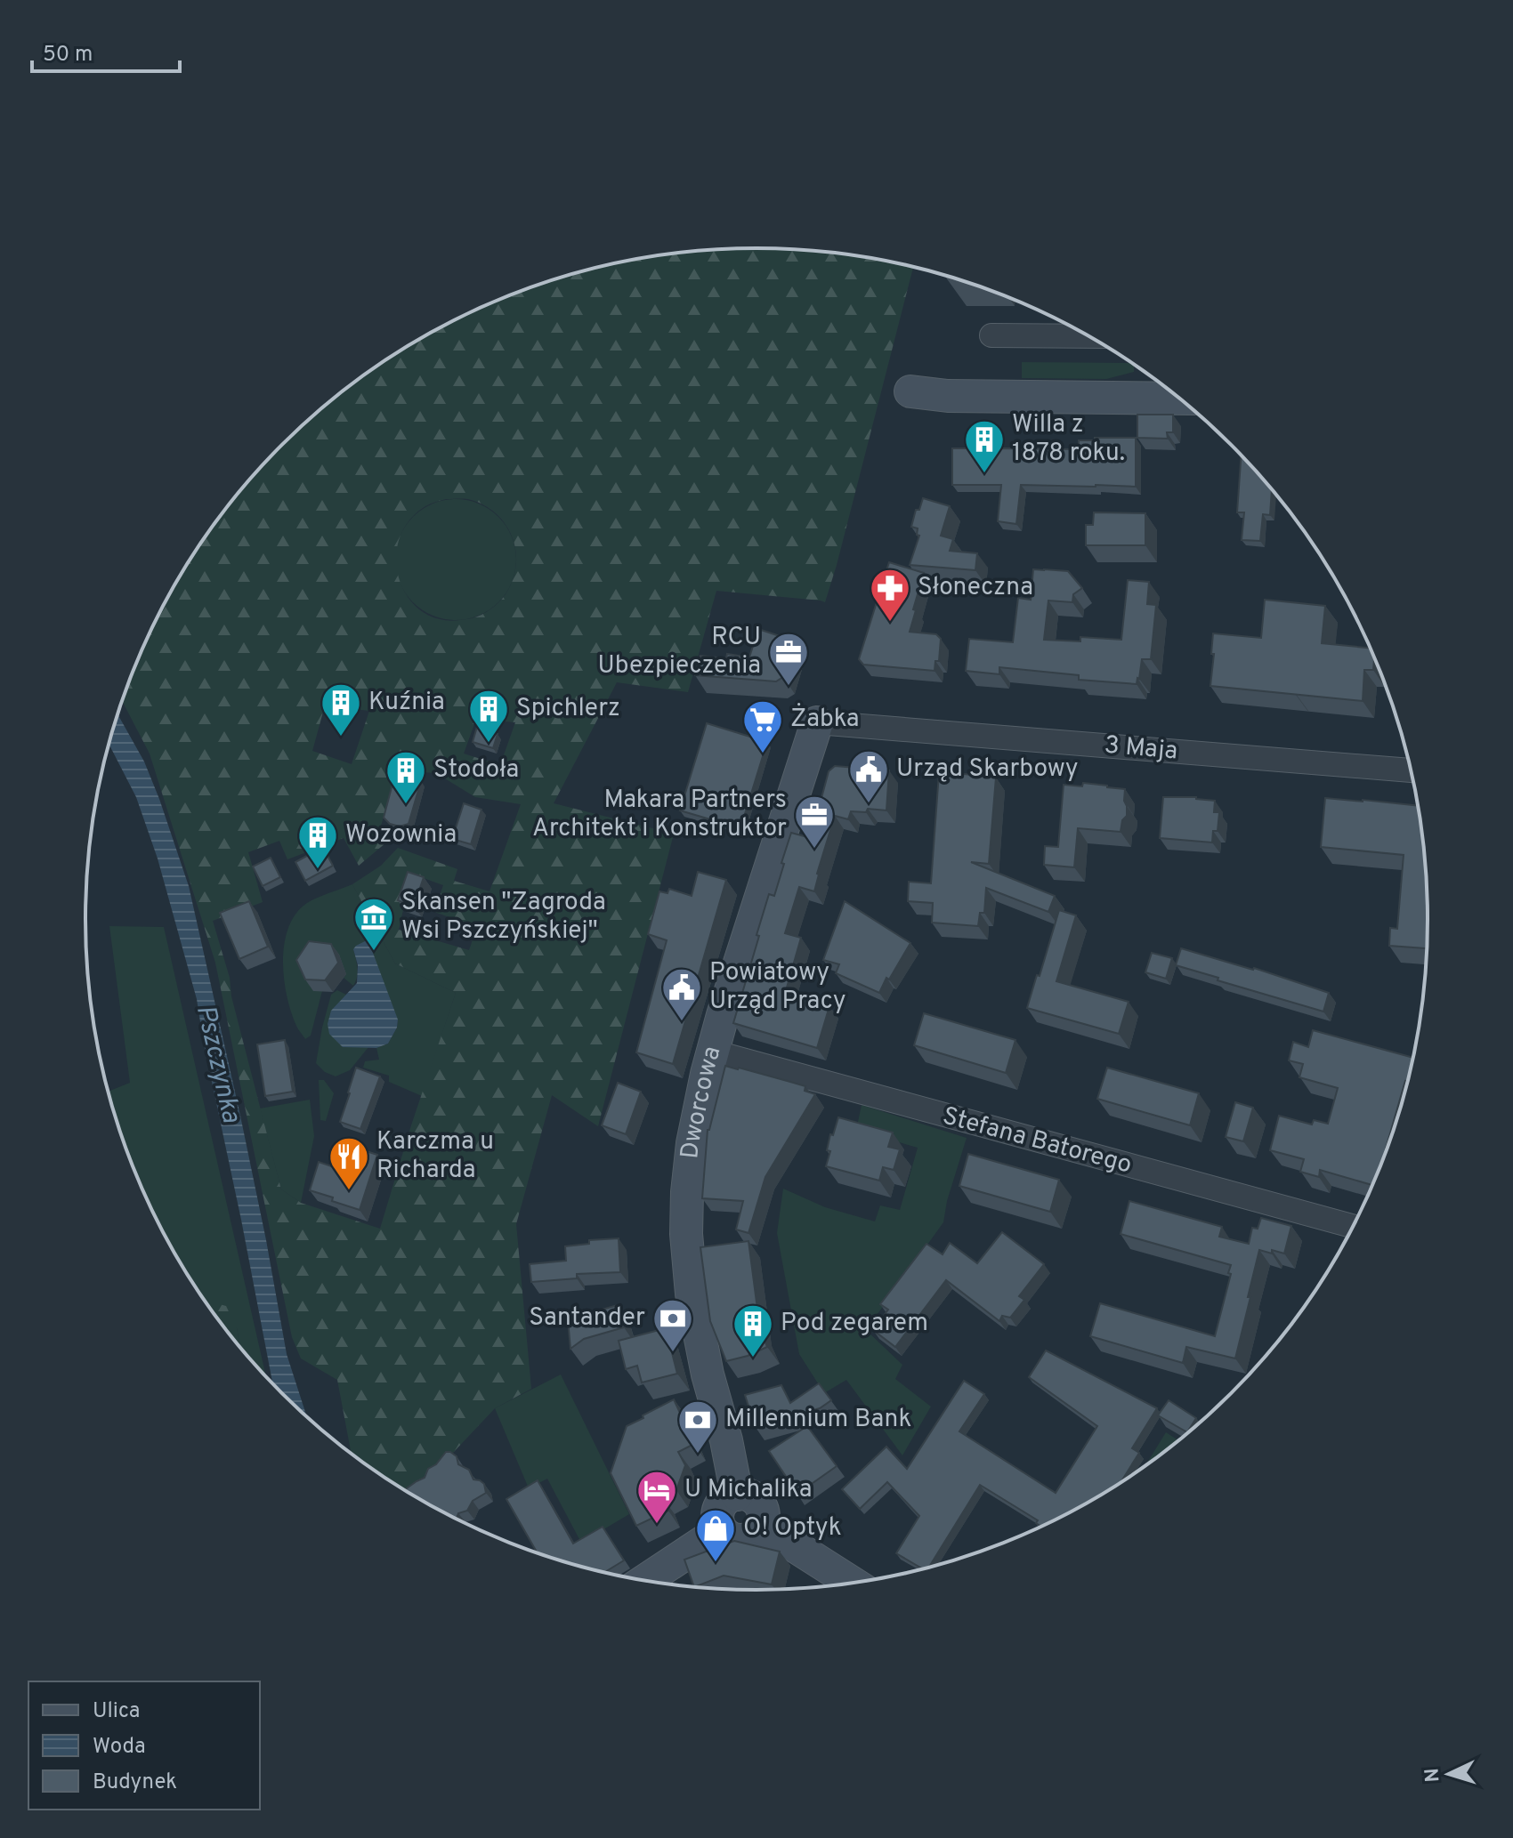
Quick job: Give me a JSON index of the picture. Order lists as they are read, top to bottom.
{
  "streets": {
    "street": ["3 Maja", "Dworcowa", "Stefana Batorego"]
  },
  "crossings": [
    ["3 Maja", "Dworcowa"],
    ["Dworcowa", "Stefana Batorego"]
  ],
  "water": ["Pszczynka"],
  "places": {
    "building": [
      "Willa z 1878 roku.",
      "Kuźnia",
      "Spichlerz",
      "Stodoła",
      "Wozownia",
      "Pod zegarem"
    ],
    "pharmacy": ["Słoneczna"],
    "office": ["RCU Ubezpieczenia", "Makara Partners Architekt i Konstruktor"],
    "supermarket": ["Żabka"],
    "public building": ["Urząd Skarbowy", "Powiatowy Urząd Pracy"],
    "museum": ["Skansen \"Zagroda Wsi Pszczyńskiej\""],
    "restaurant": ["Karczma u Richarda"],
    "bank": ["Santander", "Millennium Bank"],
    "hotel": ["U Michalika"],
    "shop": ["O! Optyk"]
  },
  "legend": ["Ulica", "Woda", "Budynek"],
  "scale_bar": "50 m",
  "north": "left"
}
